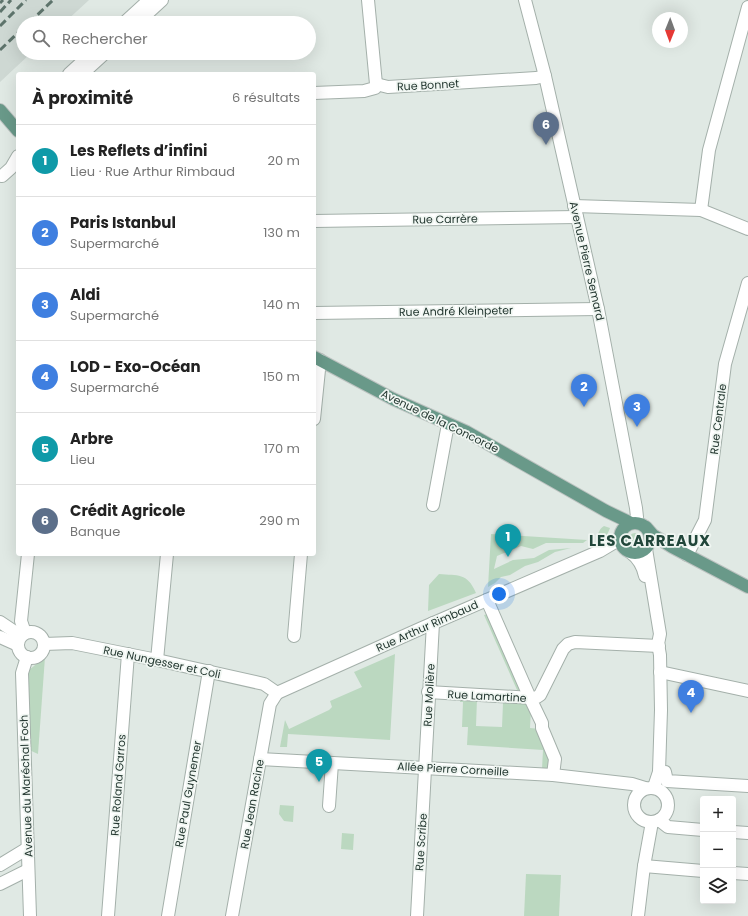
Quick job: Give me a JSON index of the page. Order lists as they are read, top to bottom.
{
  "streets": {
    "main road": ["Avenue de la Concorde"],
    "street": [
      "Rue Bonnet",
      "Rue Carrère",
      "Avenue Pierre Semard",
      "Rue André Kleinpeter",
      "Rue Centrale",
      "Rue Arthur Rimbaud",
      "Rue Nungesser et Coli",
      "Rue Molière",
      "Rue Lamartine",
      "Allée Pierre Corneille",
      "Rue Roland Garros",
      "Avenue du Maréchal Foch",
      "Rue Paul Guynemer",
      "Rue Jean Racine",
      "Rue Scribe"
    ]
  },
  "crossings": [
    ["Rue Bonnet", "Avenue Pierre Semard"],
    ["Rue Carrère", "Avenue Pierre Semard"],
    ["Avenue Pierre Semard", "Rue André Kleinpeter"],
    ["Avenue Pierre Semard", "Avenue de la Concorde"],
    ["Avenue Pierre Semard", "Rue Arthur Rimbaud"],
    ["Avenue de la Concorde", "Rue Arthur Rimbaud"],
    ["Rue Arthur Rimbaud", "Rue Nungesser et Coli"],
    ["Rue Arthur Rimbaud", "Rue Molière"],
    ["Rue Arthur Rimbaud", "Rue Jean Racine"],
    ["Rue Nungesser et Coli", "Rue Roland Garros"],
    ["Rue Nungesser et Coli", "Avenue du Maréchal Foch"],
    ["Rue Nungesser et Coli", "Rue Paul Guynemer"],
    ["Rue Nungesser et Coli", "Rue Jean Racine"],
    ["Rue Molière", "Rue Lamartine"],
    ["Rue Molière", "Allée Pierre Corneille"],
    ["Rue Molière", "Rue Scribe"],
    ["Allée Pierre Corneille", "Rue Jean Racine"],
    ["Allée Pierre Corneille", "Rue Scribe"]
  ],
  "districts": ["LES CARREAUX"],
  "north": "bottom",
  "page": {
    "search": "Rechercher",
    "heading": ["À proximité", "6 résultats"],
    "pins": [
      "6",
      "2",
      "3",
      "1",
      "4",
      "5"
    ],
    "list": [
      {
        "mark": "1",
        "name": "Les Reflets d’infini",
        "note": "Lieu · Rue Arthur Rimbaud",
        "value": "20 m"
      },
      {
        "mark": "2",
        "name": "Paris Istanbul",
        "note": "Supermarché",
        "value": "130 m"
      },
      {
        "mark": "3",
        "name": "Aldi",
        "note": "Supermarché",
        "value": "140 m"
      },
      {
        "mark": "4",
        "name": "LOD - Exo-Océan",
        "note": "Supermarché",
        "value": "150 m"
      },
      {
        "mark": "5",
        "name": "Arbre",
        "note": "Lieu",
        "value": "170 m"
      },
      {
        "mark": "6",
        "name": "Crédit Agricole",
        "note": "Banque",
        "value": "290 m"
      }
    ],
    "map_buttons": ["+", "−"]
  }
}
